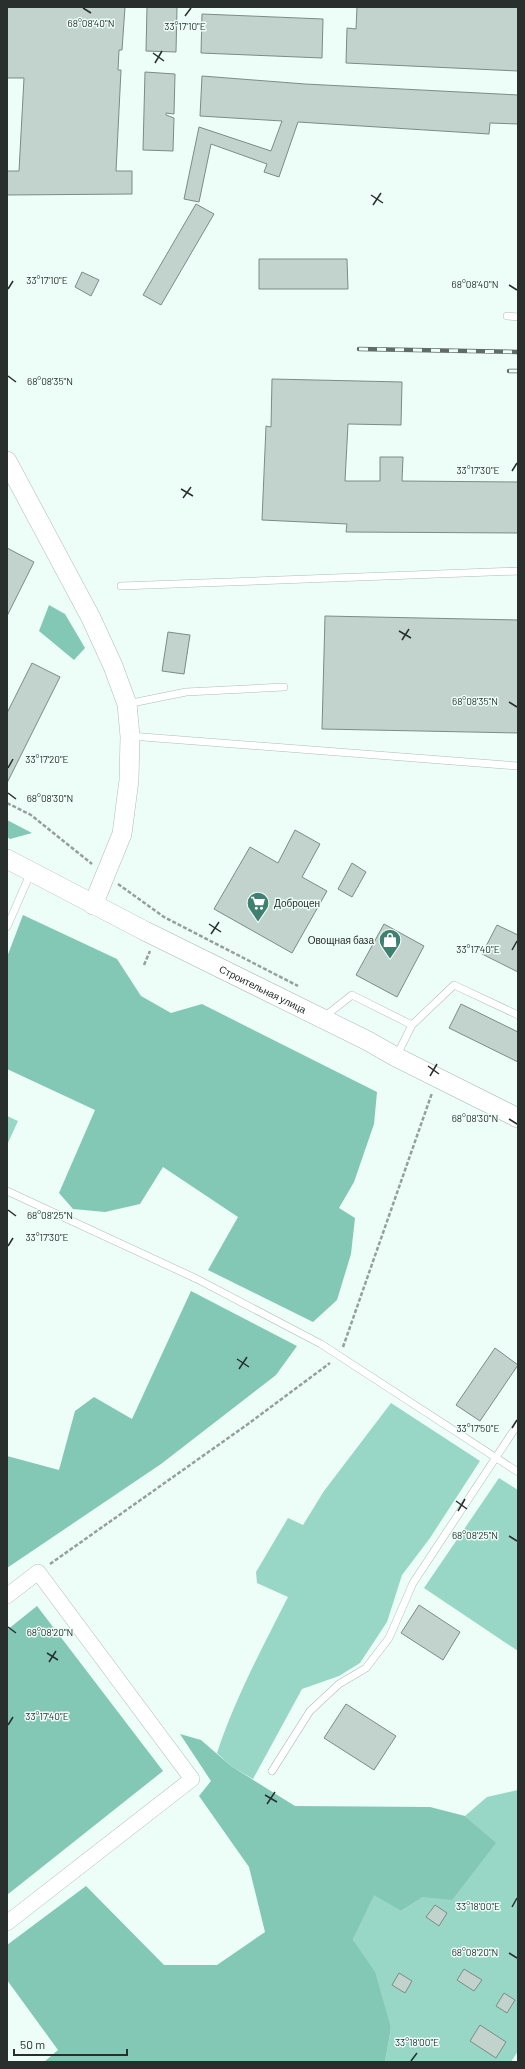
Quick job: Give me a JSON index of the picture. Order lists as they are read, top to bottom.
{
  "streets": {
    "street": ["Строительная улица"]
  },
  "places": {
    "supermarket": ["Доброцен"],
    "shop": ["Овощная база"]
  },
  "scale_bar": "50 m",
  "coordinates": [
    "68°08'40\"N",
    "33°17'10\"E",
    "68°08'35\"N",
    "33°17'30\"E",
    "33°17'20\"E",
    "68°08'30\"N",
    "33°17'40\"E",
    "68°08'25\"N",
    "33°17'50\"E",
    "68°08'20\"N",
    "33°18'00\"E"
  ]
}
